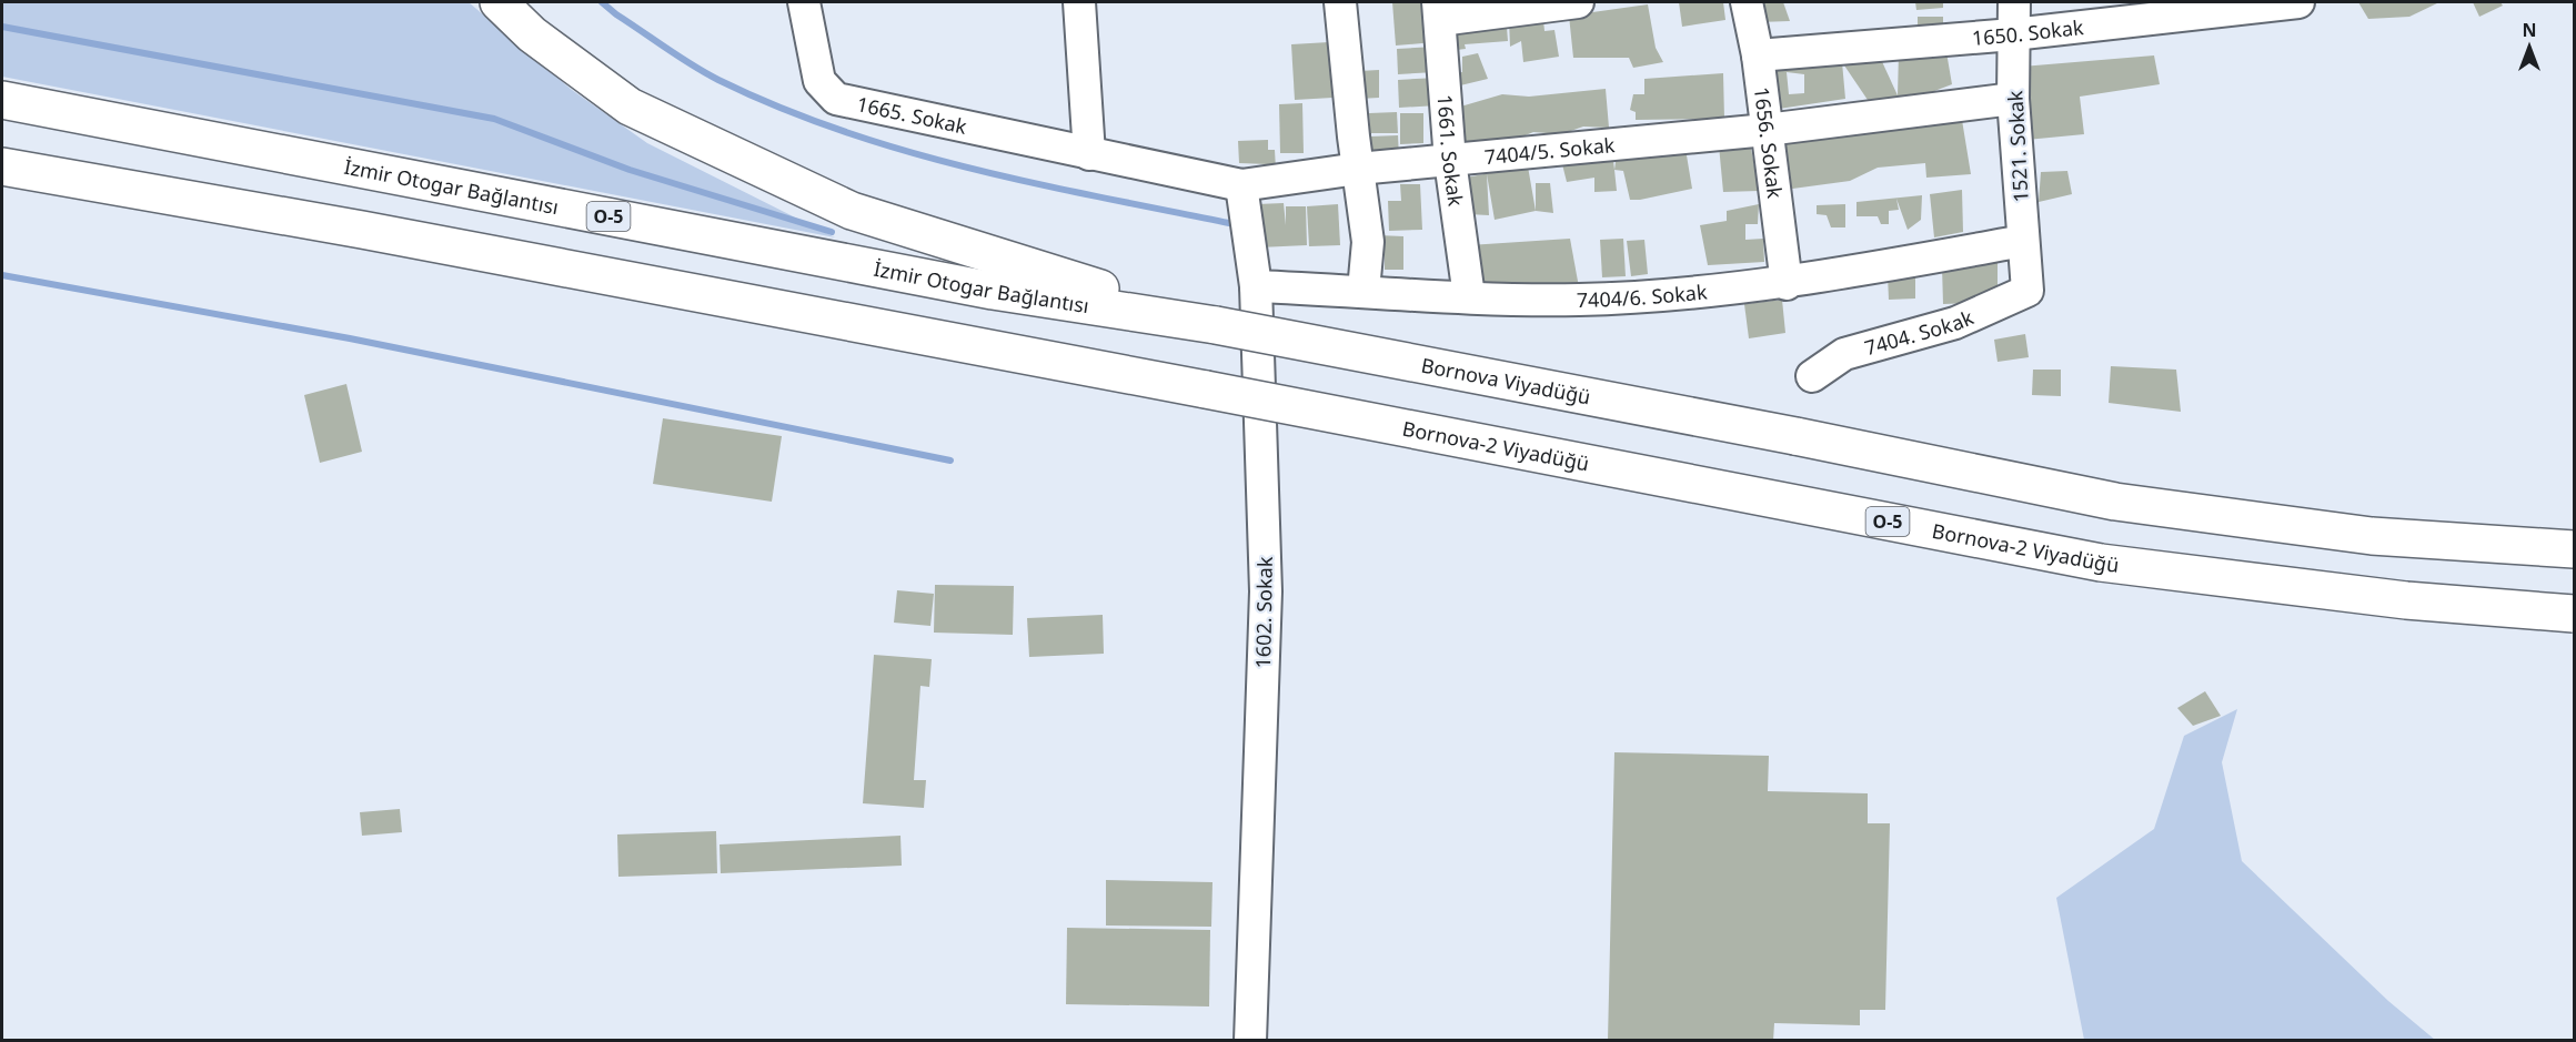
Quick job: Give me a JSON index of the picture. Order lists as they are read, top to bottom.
{
  "streets": {
    "highway": [
      "İzmir Otogar Bağlantısı",
      "O-5",
      "Bornova Viyadüğü",
      "Bornova-2 Viyadüğü"
    ],
    "street": [
      "1650. Sokak",
      "1665. Sokak",
      "1656. Sokak",
      "1521. Sokak",
      "1661. Sokak",
      "7404/5. Sokak",
      "7404/6. Sokak",
      "7404. Sokak",
      "1602. Sokak"
    ]
  },
  "crossings": [
    ["1650. Sokak", "1656. Sokak"],
    ["1650. Sokak", "1521. Sokak"],
    ["1665. Sokak", "7404/5. Sokak"],
    ["1656. Sokak", "7404/5. Sokak"],
    ["1656. Sokak", "7404/6. Sokak"],
    ["1521. Sokak", "7404/5. Sokak"],
    ["1521. Sokak", "7404/6. Sokak"],
    ["1521. Sokak", "7404. Sokak"],
    ["1661. Sokak", "7404/5. Sokak"],
    ["1661. Sokak", "7404/6. Sokak"],
    ["7404/5. Sokak", "1602. Sokak"],
    ["İzmir Otogar Bağlantısı", "Bornova Viyadüğü"],
    ["7404/6. Sokak", "1602. Sokak"]
  ],
  "north": "top"
}
